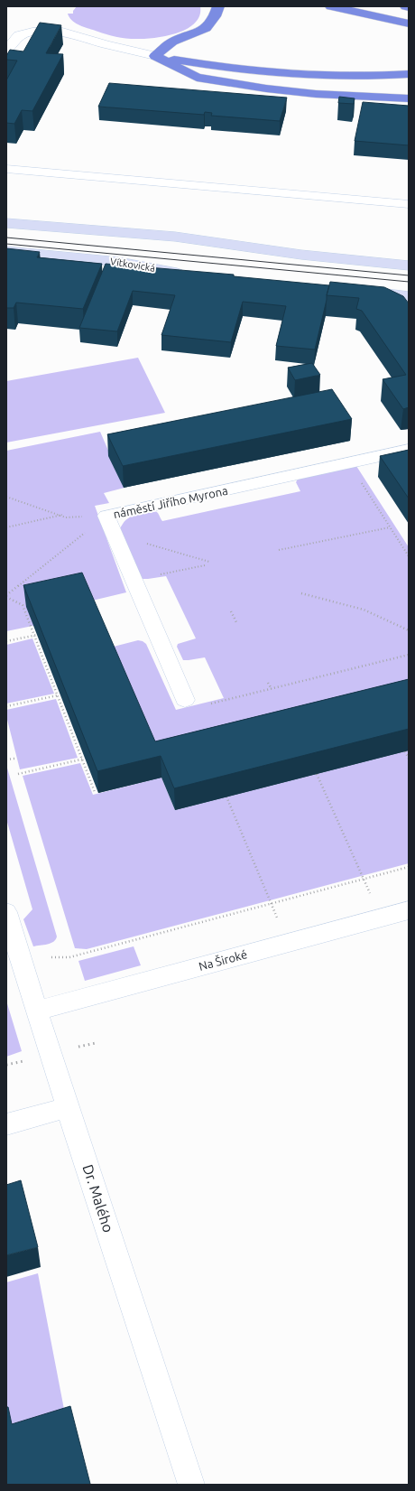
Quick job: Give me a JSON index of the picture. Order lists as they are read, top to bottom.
{
  "streets": {
    "street": [
      "Vítkovická",
      "náměstí Jiřího Myrona",
      "Na Široké",
      "Dr. Malého"
    ]
  },
  "crossings": [
    ["Na Široké", "Dr. Malého"]
  ]
}
